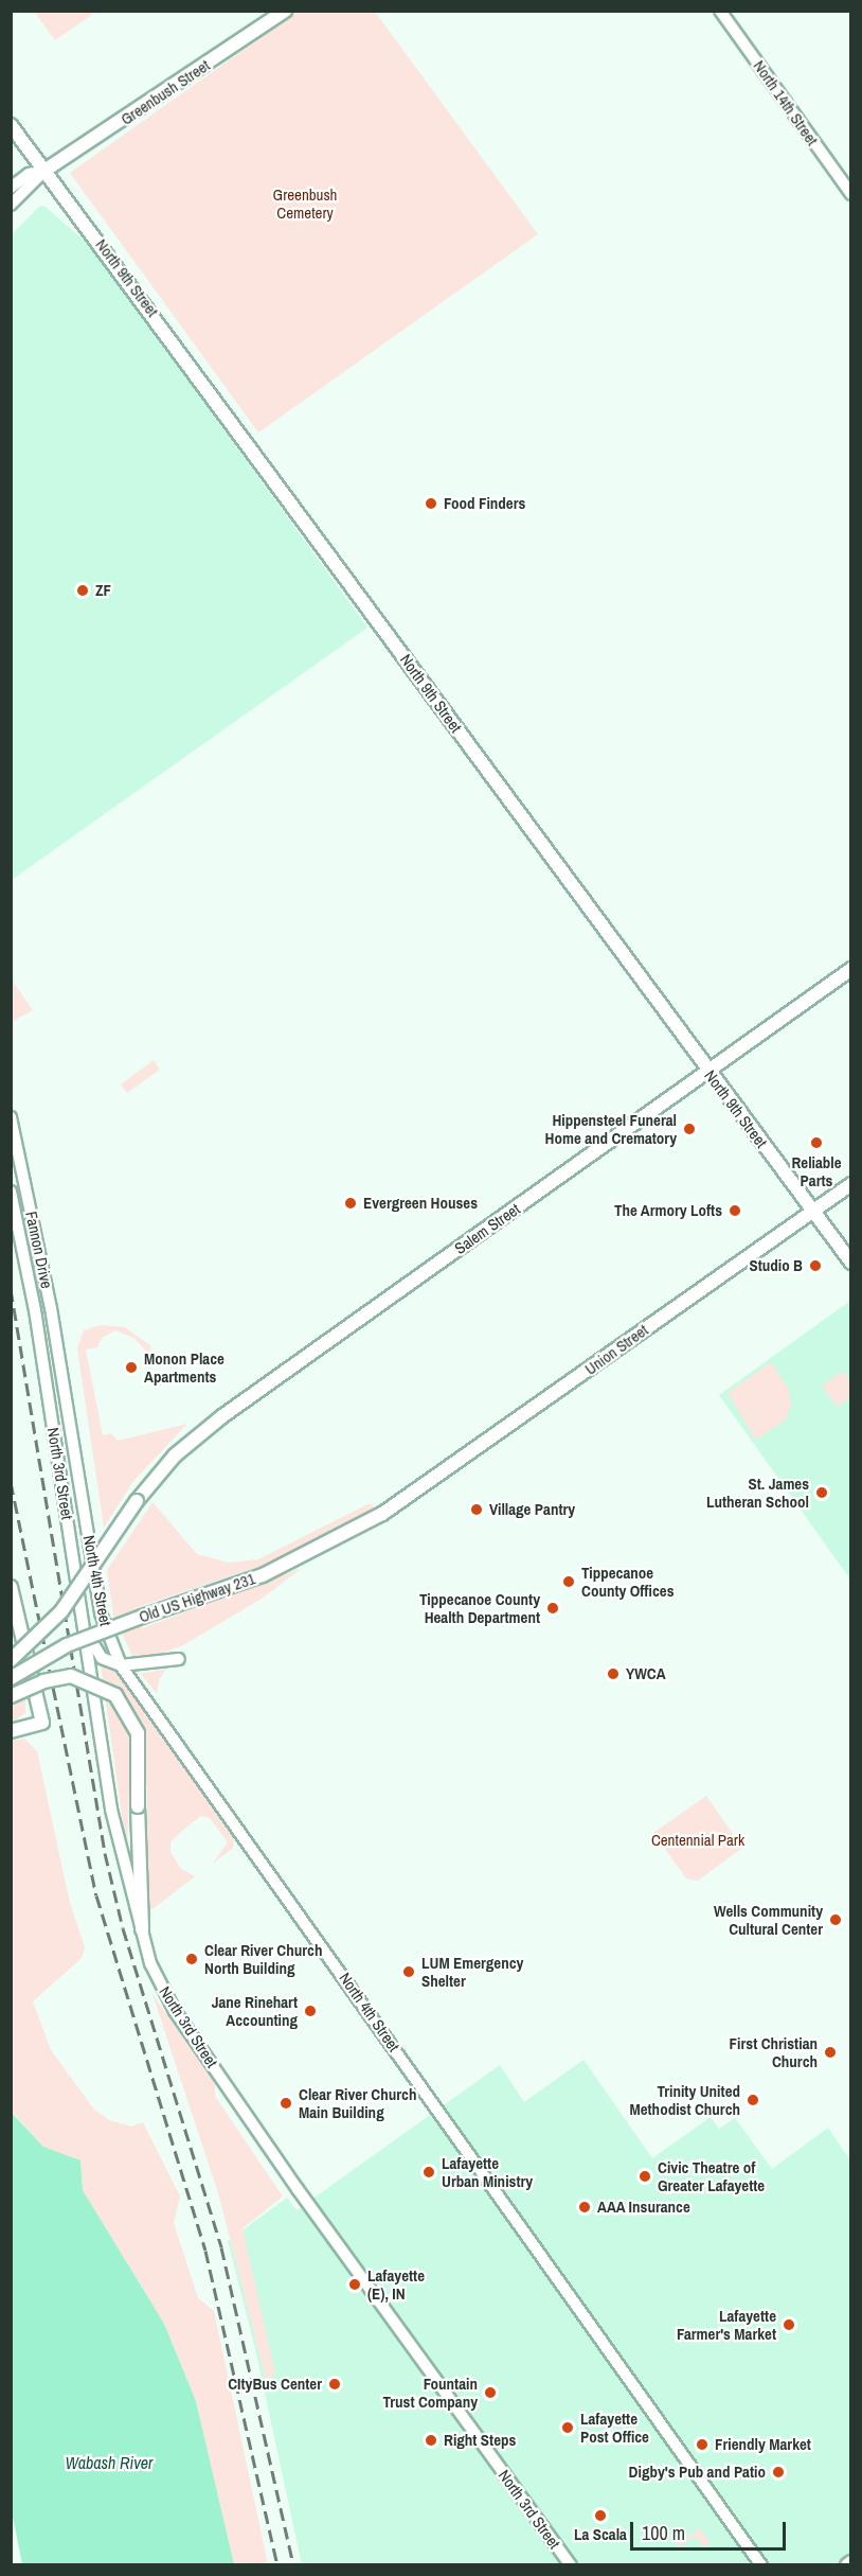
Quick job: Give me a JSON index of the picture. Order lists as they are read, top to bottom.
{
  "streets": {
    "main road": [
      "Greenbush Street",
      "North 9th Street",
      "Salem Street",
      "Union Street",
      "Old US Highway 231"
    ],
    "street": [
      "North 14th Street",
      "Fannon Drive",
      "North 3rd Street",
      "North 4th Street"
    ]
  },
  "crossings": [
    ["Greenbush Street", "North 9th Street"],
    ["North 9th Street", "Salem Street"],
    ["North 9th Street", "Union Street"],
    ["Fannon Drive", "North 3rd Street"],
    ["Fannon Drive", "North 4th Street"],
    ["Union Street", "Old US Highway 231"]
  ],
  "water": ["Wabash River"],
  "parks": ["Greenbush Cemetery", "Centennial Park"],
  "places": [
    "Food Finders",
    "ZF",
    "Hippensteel Funeral Home and Crematory",
    "Reliable Parts",
    "Evergreen Houses",
    "The Armory Lofts",
    "Studio B",
    "Monon Place Apartments",
    "St. James Lutheran School",
    "Village Pantry",
    "Tippecanoe County Offices",
    "Tippecanoe County Health Department",
    "YWCA",
    "Wells Community Cultural Center",
    "Clear River Church North Building",
    "LUM Emergency Shelter",
    "Jane Rinehart Accounting",
    "First Christian Church",
    "Trinity United Methodist Church",
    "Clear River Church Main Building",
    "Lafayette Urban Ministry",
    "Civic Theatre of Greater Lafayette",
    "AAA Insurance",
    "Lafayette (E), IN",
    "Lafayette Farmer's Market",
    "CItyBus Center",
    "Fountain Trust Company",
    "Lafayette Post Office",
    "Right Steps",
    "Friendly Market",
    "Digby's Pub and Patio",
    "La Scala"
  ],
  "scale_bar": "100 m"
}
